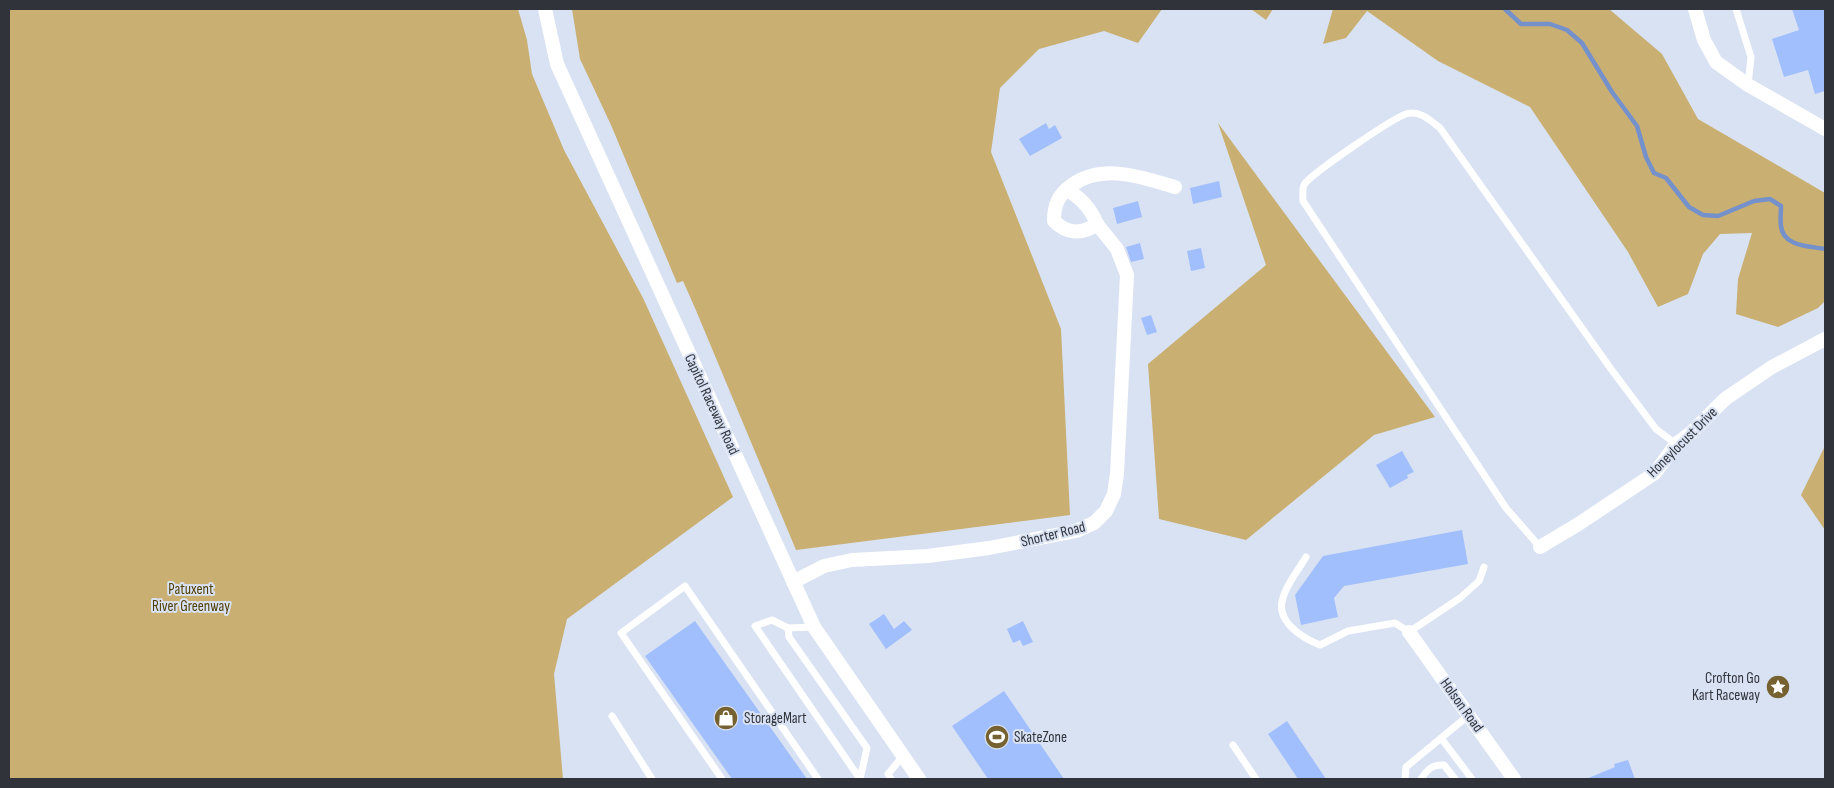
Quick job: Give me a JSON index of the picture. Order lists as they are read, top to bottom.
{
  "streets": {
    "street": [
      "Capitol Raceway Road",
      "Honeylocust Drive",
      "Shorter Road",
      "Holson Road"
    ]
  },
  "crossings": [
    ["Capitol Raceway Road", "Shorter Road"]
  ],
  "parks": ["Patuxent River Greenway"],
  "places": {
    "place": ["Crofton Go Kart Raceway"],
    "shop": ["StorageMart"],
    "sports": ["SkateZone"]
  }
}
